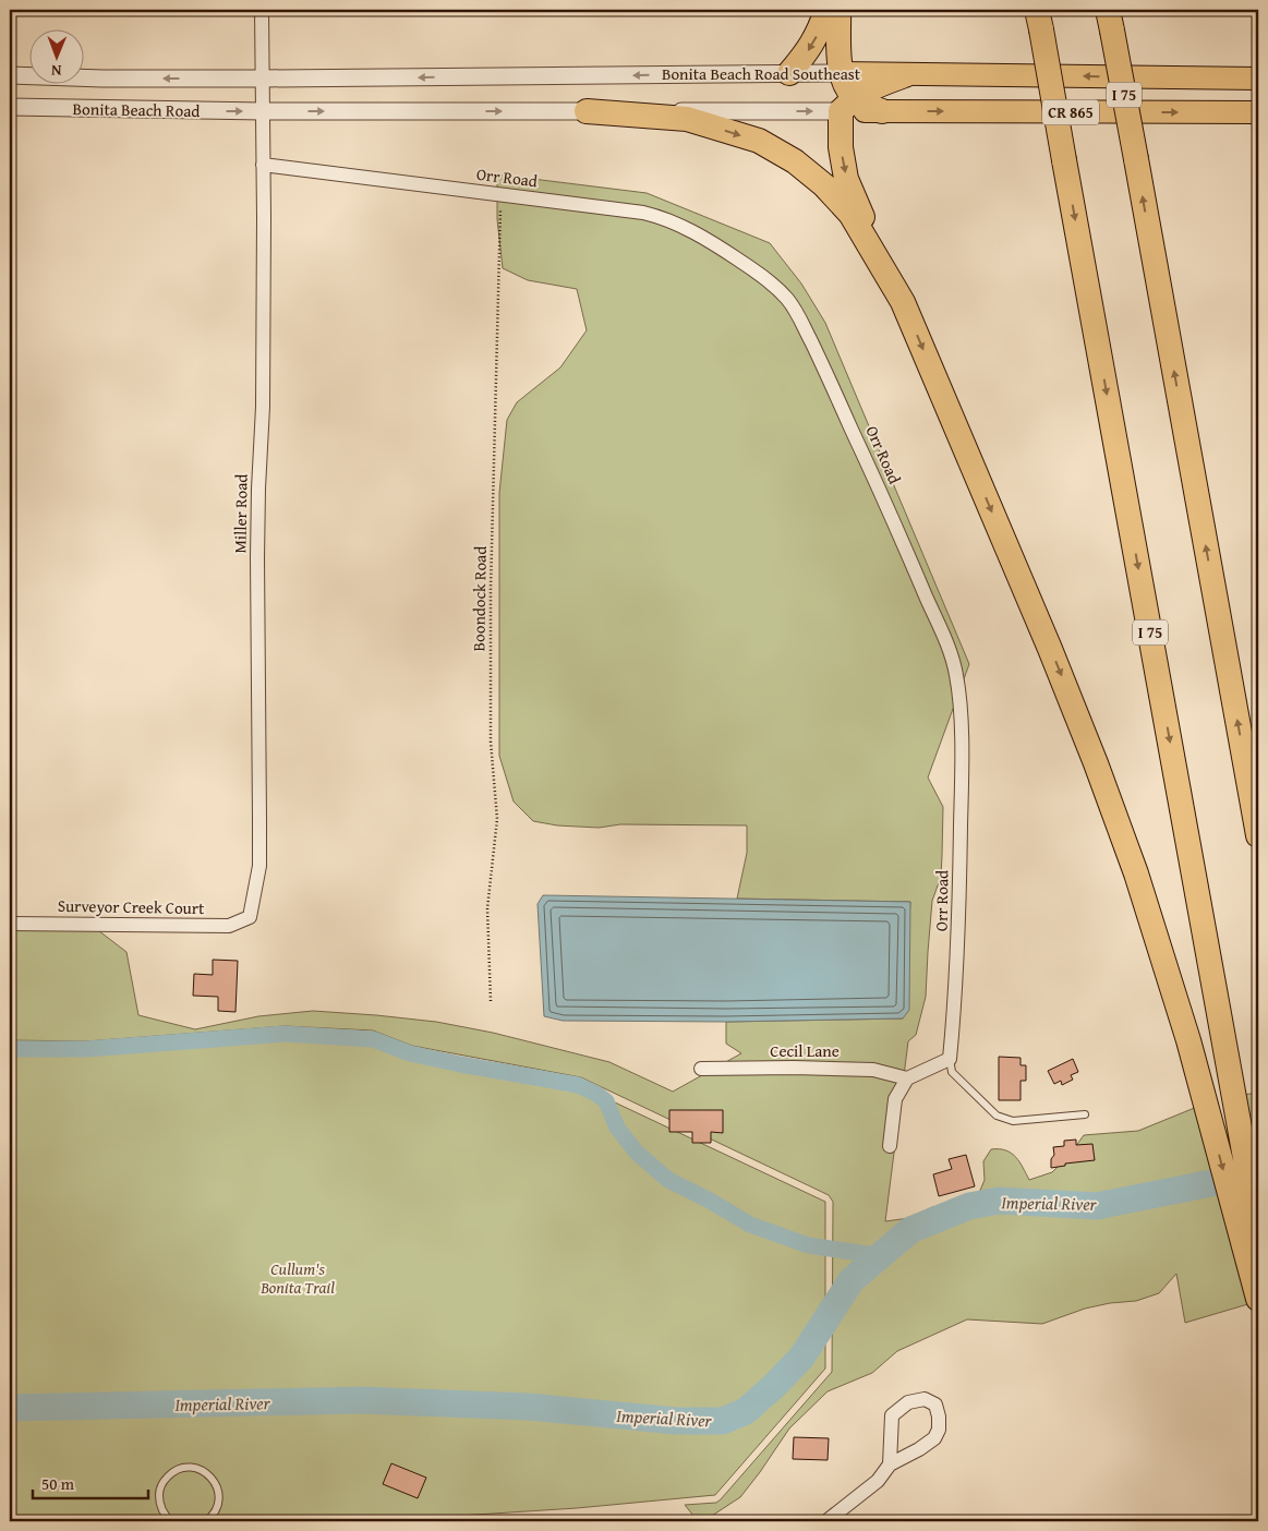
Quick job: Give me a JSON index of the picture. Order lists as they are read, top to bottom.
{
  "streets": {
    "highway": ["I 75"],
    "main road": ["Bonita Beach Road Southeast", "CR 865"],
    "street": [
      "Bonita Beach Road",
      "Orr Road",
      "Miller Road",
      "Surveyor Creek Court",
      "Cecil Lane"
    ],
    "path": ["Boondock Road"]
  },
  "crossings": [
    ["Bonita Beach Road Southeast", "Bonita Beach Road"],
    ["Bonita Beach Road Southeast", "Miller Road"],
    ["Bonita Beach Road", "Miller Road"],
    ["Orr Road", "Miller Road"],
    ["Orr Road", "Boondock Road"],
    ["Miller Road", "Surveyor Creek Court"]
  ],
  "water": ["Imperial River"],
  "parks": ["Cullum's Bonita Trail"],
  "scale_bar": "50 m",
  "north": "bottom"
}
